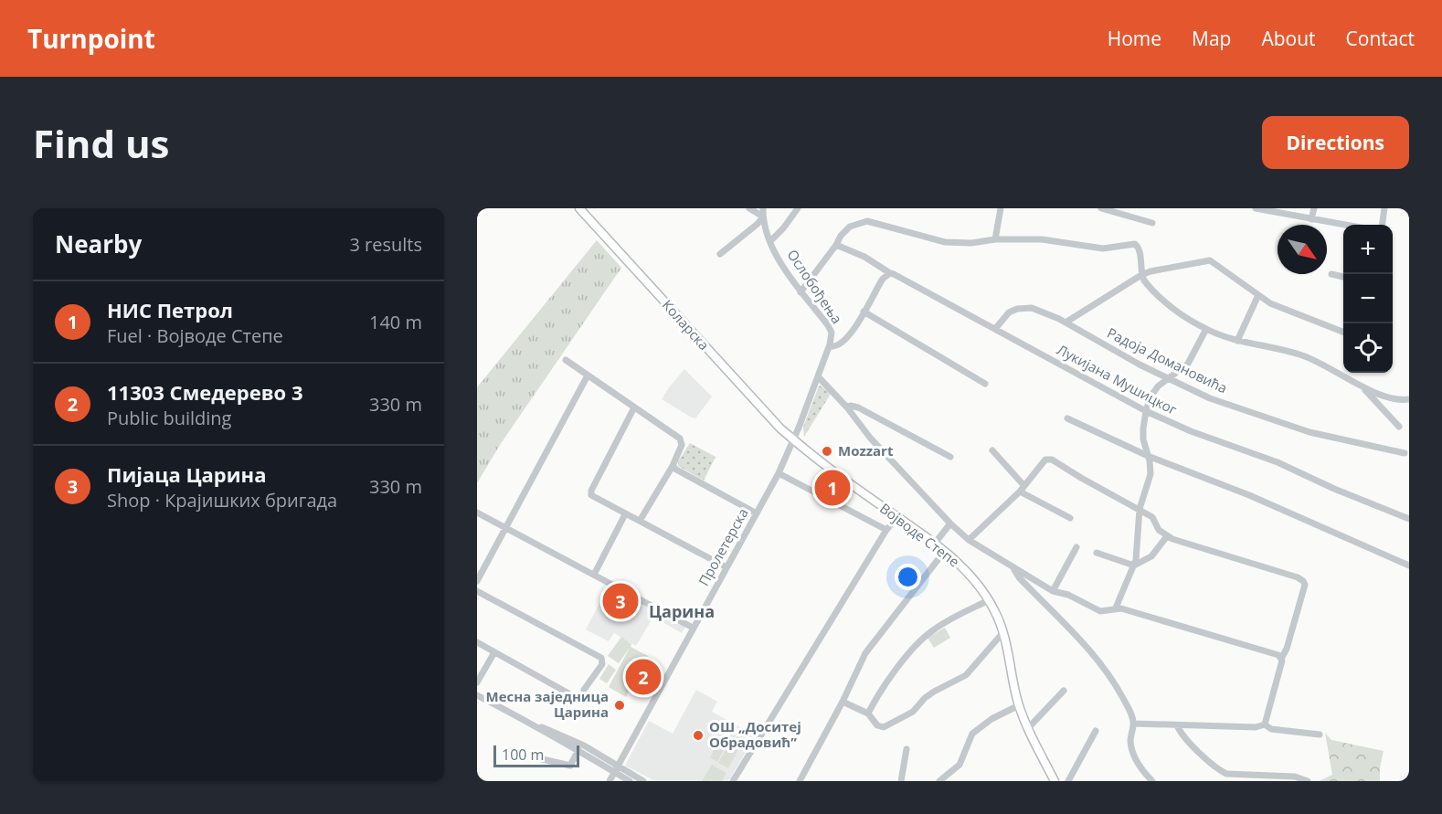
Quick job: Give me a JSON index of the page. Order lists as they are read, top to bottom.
{
  "streets": {
    "main road": ["Коларска", "Војводе Степе"],
    "street": [
      "Ослобођења",
      "Радоја Домановића",
      "Лукијана Мушицког",
      "Пролетерска"
    ]
  },
  "crossings": [
    ["Ослобођења", "Коларска"],
    ["Ослобођења", "Војводе Степе"],
    ["Ослобођења", "Пролетерска"],
    ["Коларска", "Војводе Степе"],
    ["Коларска", "Пролетерска"],
    ["Радоја Домановића", "Лукијана Мушицког"],
    ["Војводе Степе", "Пролетерска"]
  ],
  "districts": ["Царина"],
  "places": ["Mozzart", "Месна заједница Царина", "ОШ „Доситеј Обрадовић”"],
  "scale_bar": "100 m",
  "north": "bottom right",
  "page": {
    "header": "Turnpoint",
    "nav": [
      "Home",
      "Map",
      "About",
      "Contact"
    ],
    "buttons": "Directions",
    "title": "Find us",
    "heading": ["Nearby", "3 results"],
    "map_buttons": ["+", "−"],
    "list": [
      {
        "mark": "1",
        "name": "НИС Петрол",
        "note": "Fuel · Војводе Степе",
        "value": "140 m"
      },
      {
        "mark": "2",
        "name": "11303 Смедерево 3",
        "note": "Public building",
        "value": "330 m"
      },
      {
        "mark": "3",
        "name": "Пијаца Царина",
        "note": "Shop · Крајишких бригада",
        "value": "330 m"
      }
    ],
    "pins": ["1", "3", "2"],
    "scale": "100 m"
  }
}
